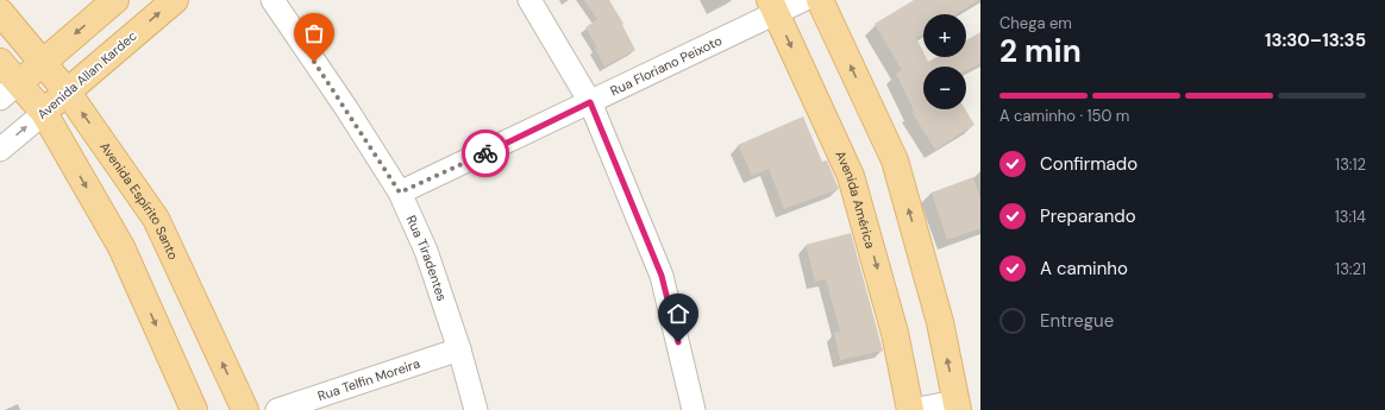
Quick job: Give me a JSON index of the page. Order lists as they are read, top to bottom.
{
  "streets": {
    "main road": ["Avenida Allan Kardec", "Avenida América", "Avenida Espírito Santo"],
    "street": ["Rua Floriano Peixoto", "Rua Tiradentes", "Rua Telfin Moreira"]
  },
  "crossings": [
    ["Rua Floriano Peixoto", "Avenida América"],
    ["Rua Floriano Peixoto", "Rua Tiradentes"],
    ["Avenida Allan Kardec", "Avenida Espírito Santo"],
    ["Rua Tiradentes", "Rua Telfin Moreira"]
  ],
  "page": {
    "heading": ["2 min", "Chega em", "13:30–13:35"],
    "map_buttons": ["+", "−"],
    "bar": "A caminho · 150 m",
    "list": [
      ["Confirmado", "13:12"],
      ["Preparando", "13:14"],
      ["A caminho", "13:21"],
      "Entregue"
    ]
  }
}
